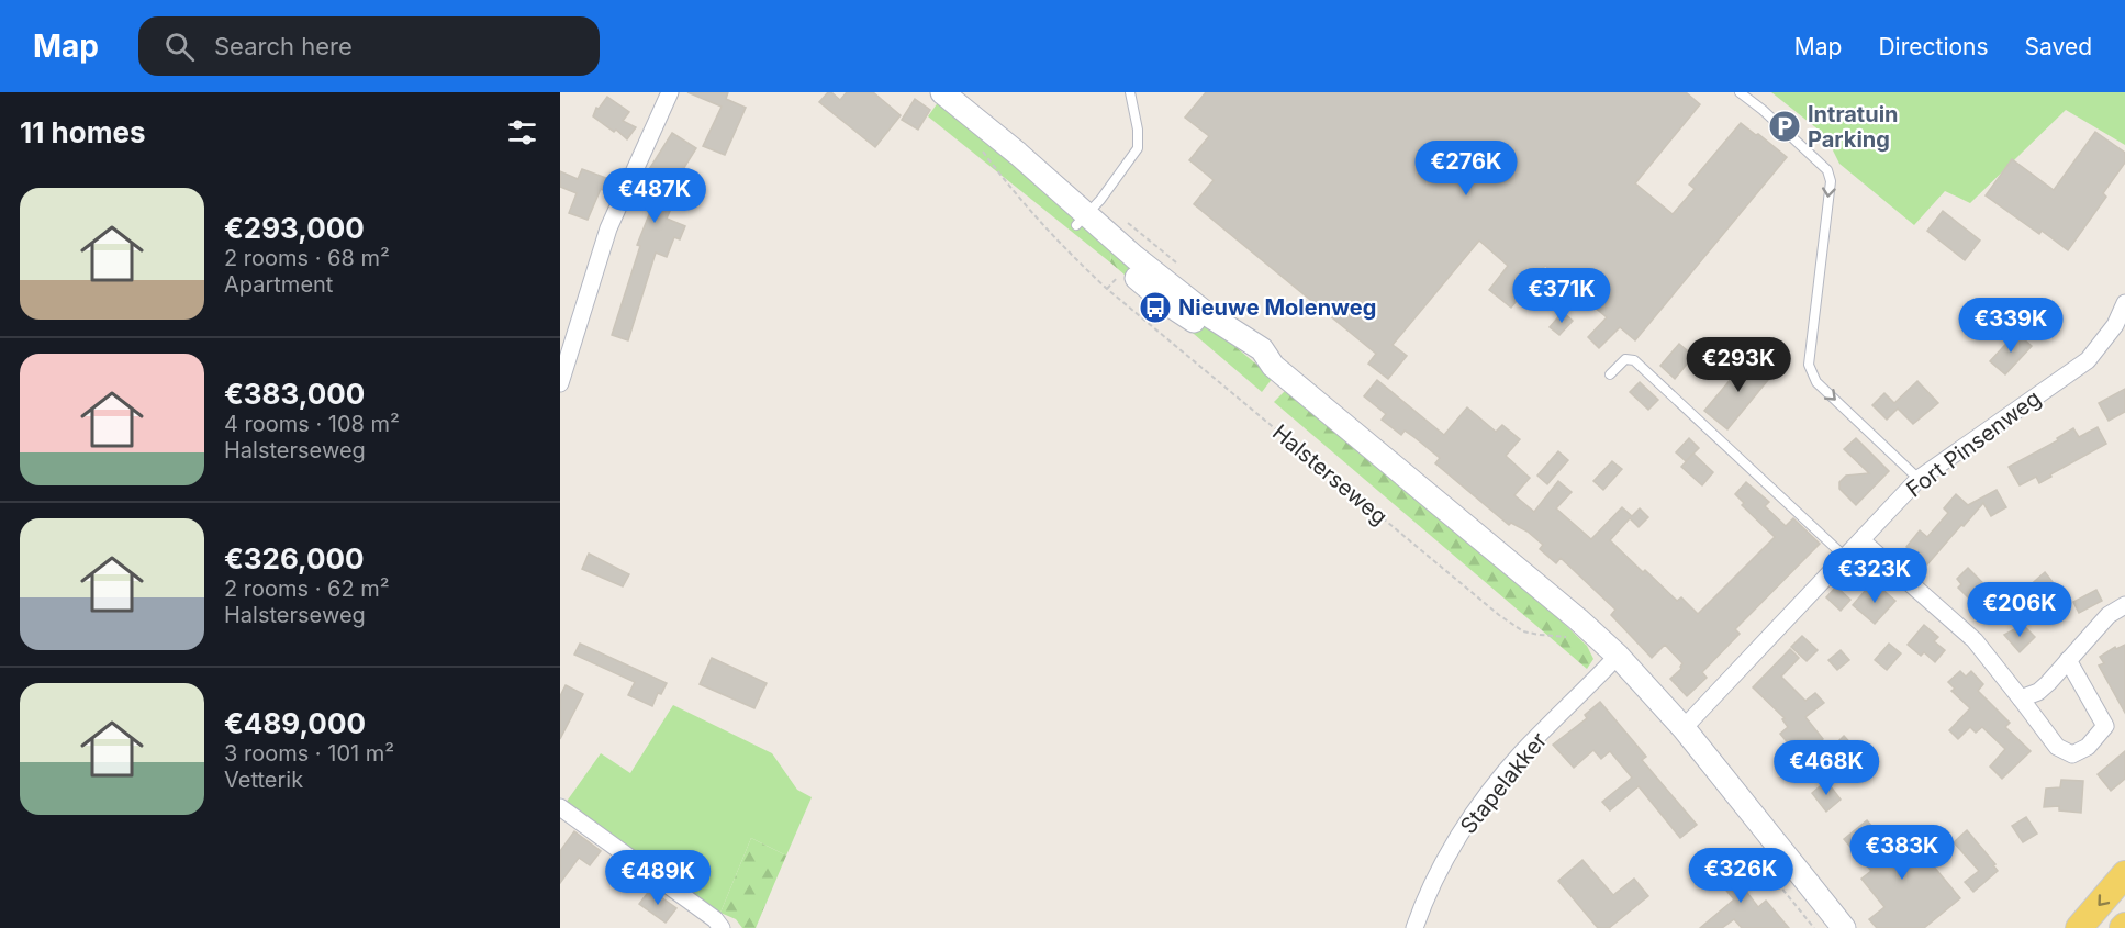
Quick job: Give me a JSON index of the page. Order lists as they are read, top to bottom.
{
  "streets": {
    "street": ["Fort Pinsenweg", "Stapelakker"],
    "path": ["Halsterseweg"]
  },
  "places": {
    "parking": ["Intratuin Parking"],
    "bus stop": ["Nieuwe Molenweg"]
  },
  "page": {
    "header": "Map",
    "search": "Search here",
    "nav": ["Map", "Directions", "Saved"],
    "heading": "11 homes",
    "price": [
      "€276K",
      "€487K",
      "€371K",
      "€339K",
      "€293K",
      "€323K",
      "€206K",
      "€468K",
      "€383K",
      "€326K",
      "€489K"
    ],
    "list": [
      {
        "name": "€293,000",
        "note": "2 rooms · 68 m² · Apartment"
      },
      {
        "name": "€383,000",
        "note": "4 rooms · 108 m² · Halsterseweg"
      },
      {
        "name": "€326,000",
        "note": "2 rooms · 62 m² · Halsterseweg"
      },
      {
        "name": "€489,000",
        "note": "3 rooms · 101 m² · Vetterik"
      }
    ]
  }
}
